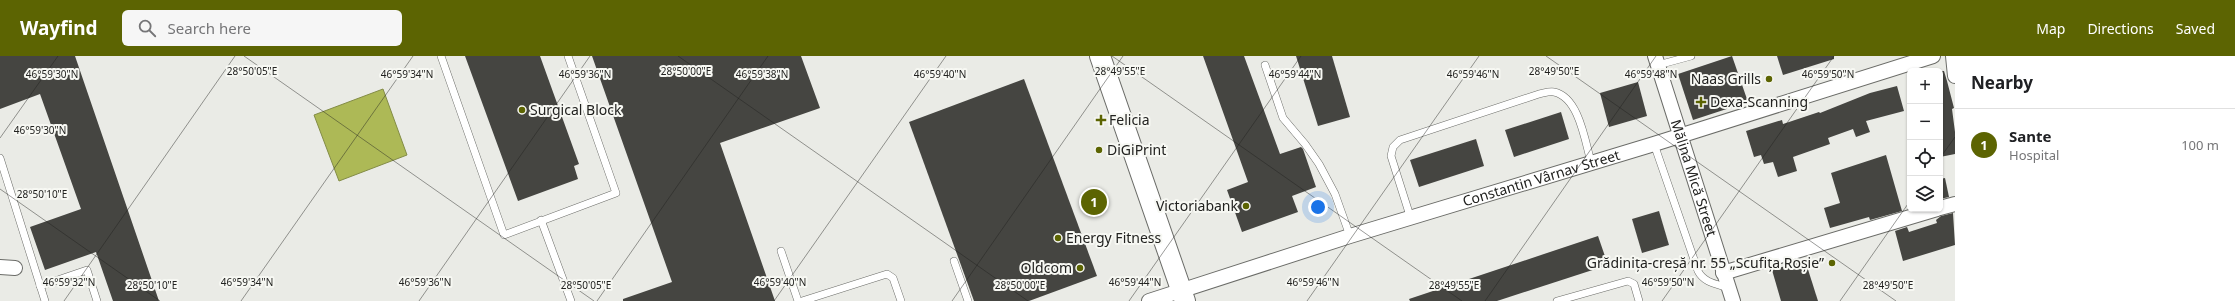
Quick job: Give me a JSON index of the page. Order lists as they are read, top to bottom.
{
  "streets": {
    "street": ["Constantin Vârnav Street", "Mălina Mică Street"]
  },
  "crossings": [
    ["Constantin Vârnav Street", "Mălina Mică Street"]
  ],
  "places": {
    "other": [
      "Naas Grills",
      "Surgical Block",
      "DiGiPrint",
      "Victoriabank",
      "Energy Fitness",
      "Grădinița-creșă nr. 55 „Scufița Roșie”",
      "Oldcom"
    ],
    "health": ["Dexa-Scanning", "Felicia"]
  },
  "page": {
    "header": "Wayfind",
    "search": "Search here",
    "nav": ["Map", "Directions", "Saved"],
    "heading": "Nearby",
    "map_buttons": ["+", "−"],
    "list": [
      {
        "mark": "1",
        "name": "Sante",
        "note": "Hospital",
        "value": "100 m"
      }
    ],
    "pins": "1"
  },
  "coordinates": [
    "28°50'00\"E",
    "28°50'05\"E",
    "28°49'55\"E",
    "28°49'50\"E",
    "46°59'30\"N",
    "46°59'34\"N",
    "46°59'36\"N",
    "46°59'38\"N",
    "46°59'40\"N",
    "46°59'44\"N",
    "46°59'46\"N",
    "46°59'48\"N",
    "46°59'50\"N",
    "28°50'10\"E",
    "46°59'32\"N"
  ]
}
